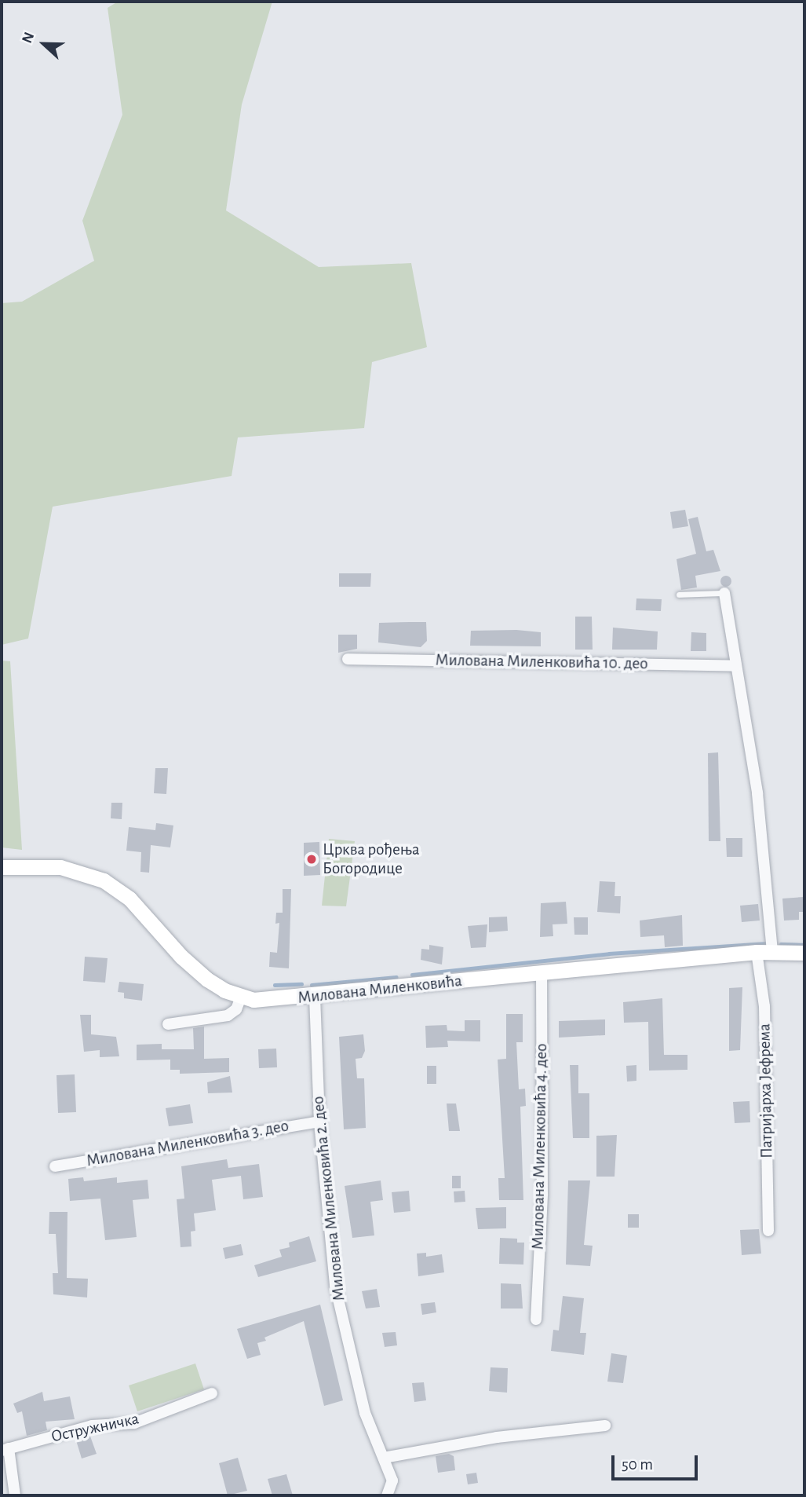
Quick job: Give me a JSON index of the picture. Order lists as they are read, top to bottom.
{
  "streets": {
    "street": [
      "Милована Миленковића 10. део",
      "Милована Миленковића",
      "Патријарха Јефрема",
      "Милована Миленковића 3. део",
      "Милована Миленковића 4. део",
      "Милована Миленковића 2. део",
      "Остружничка"
    ]
  },
  "crossings": [
    ["Милована Миленковића", "Патријарха Јефрема"],
    ["Милована Миленковића", "Милована Миленковића 4. део"],
    ["Милована Миленковића", "Милована Миленковића 2. део"],
    ["Милована Миленковића 3. део", "Милована Миленковића 2. део"]
  ],
  "places": ["Црква рођења Богородице"],
  "scale_bar": "50 m",
  "north": "left"
}
